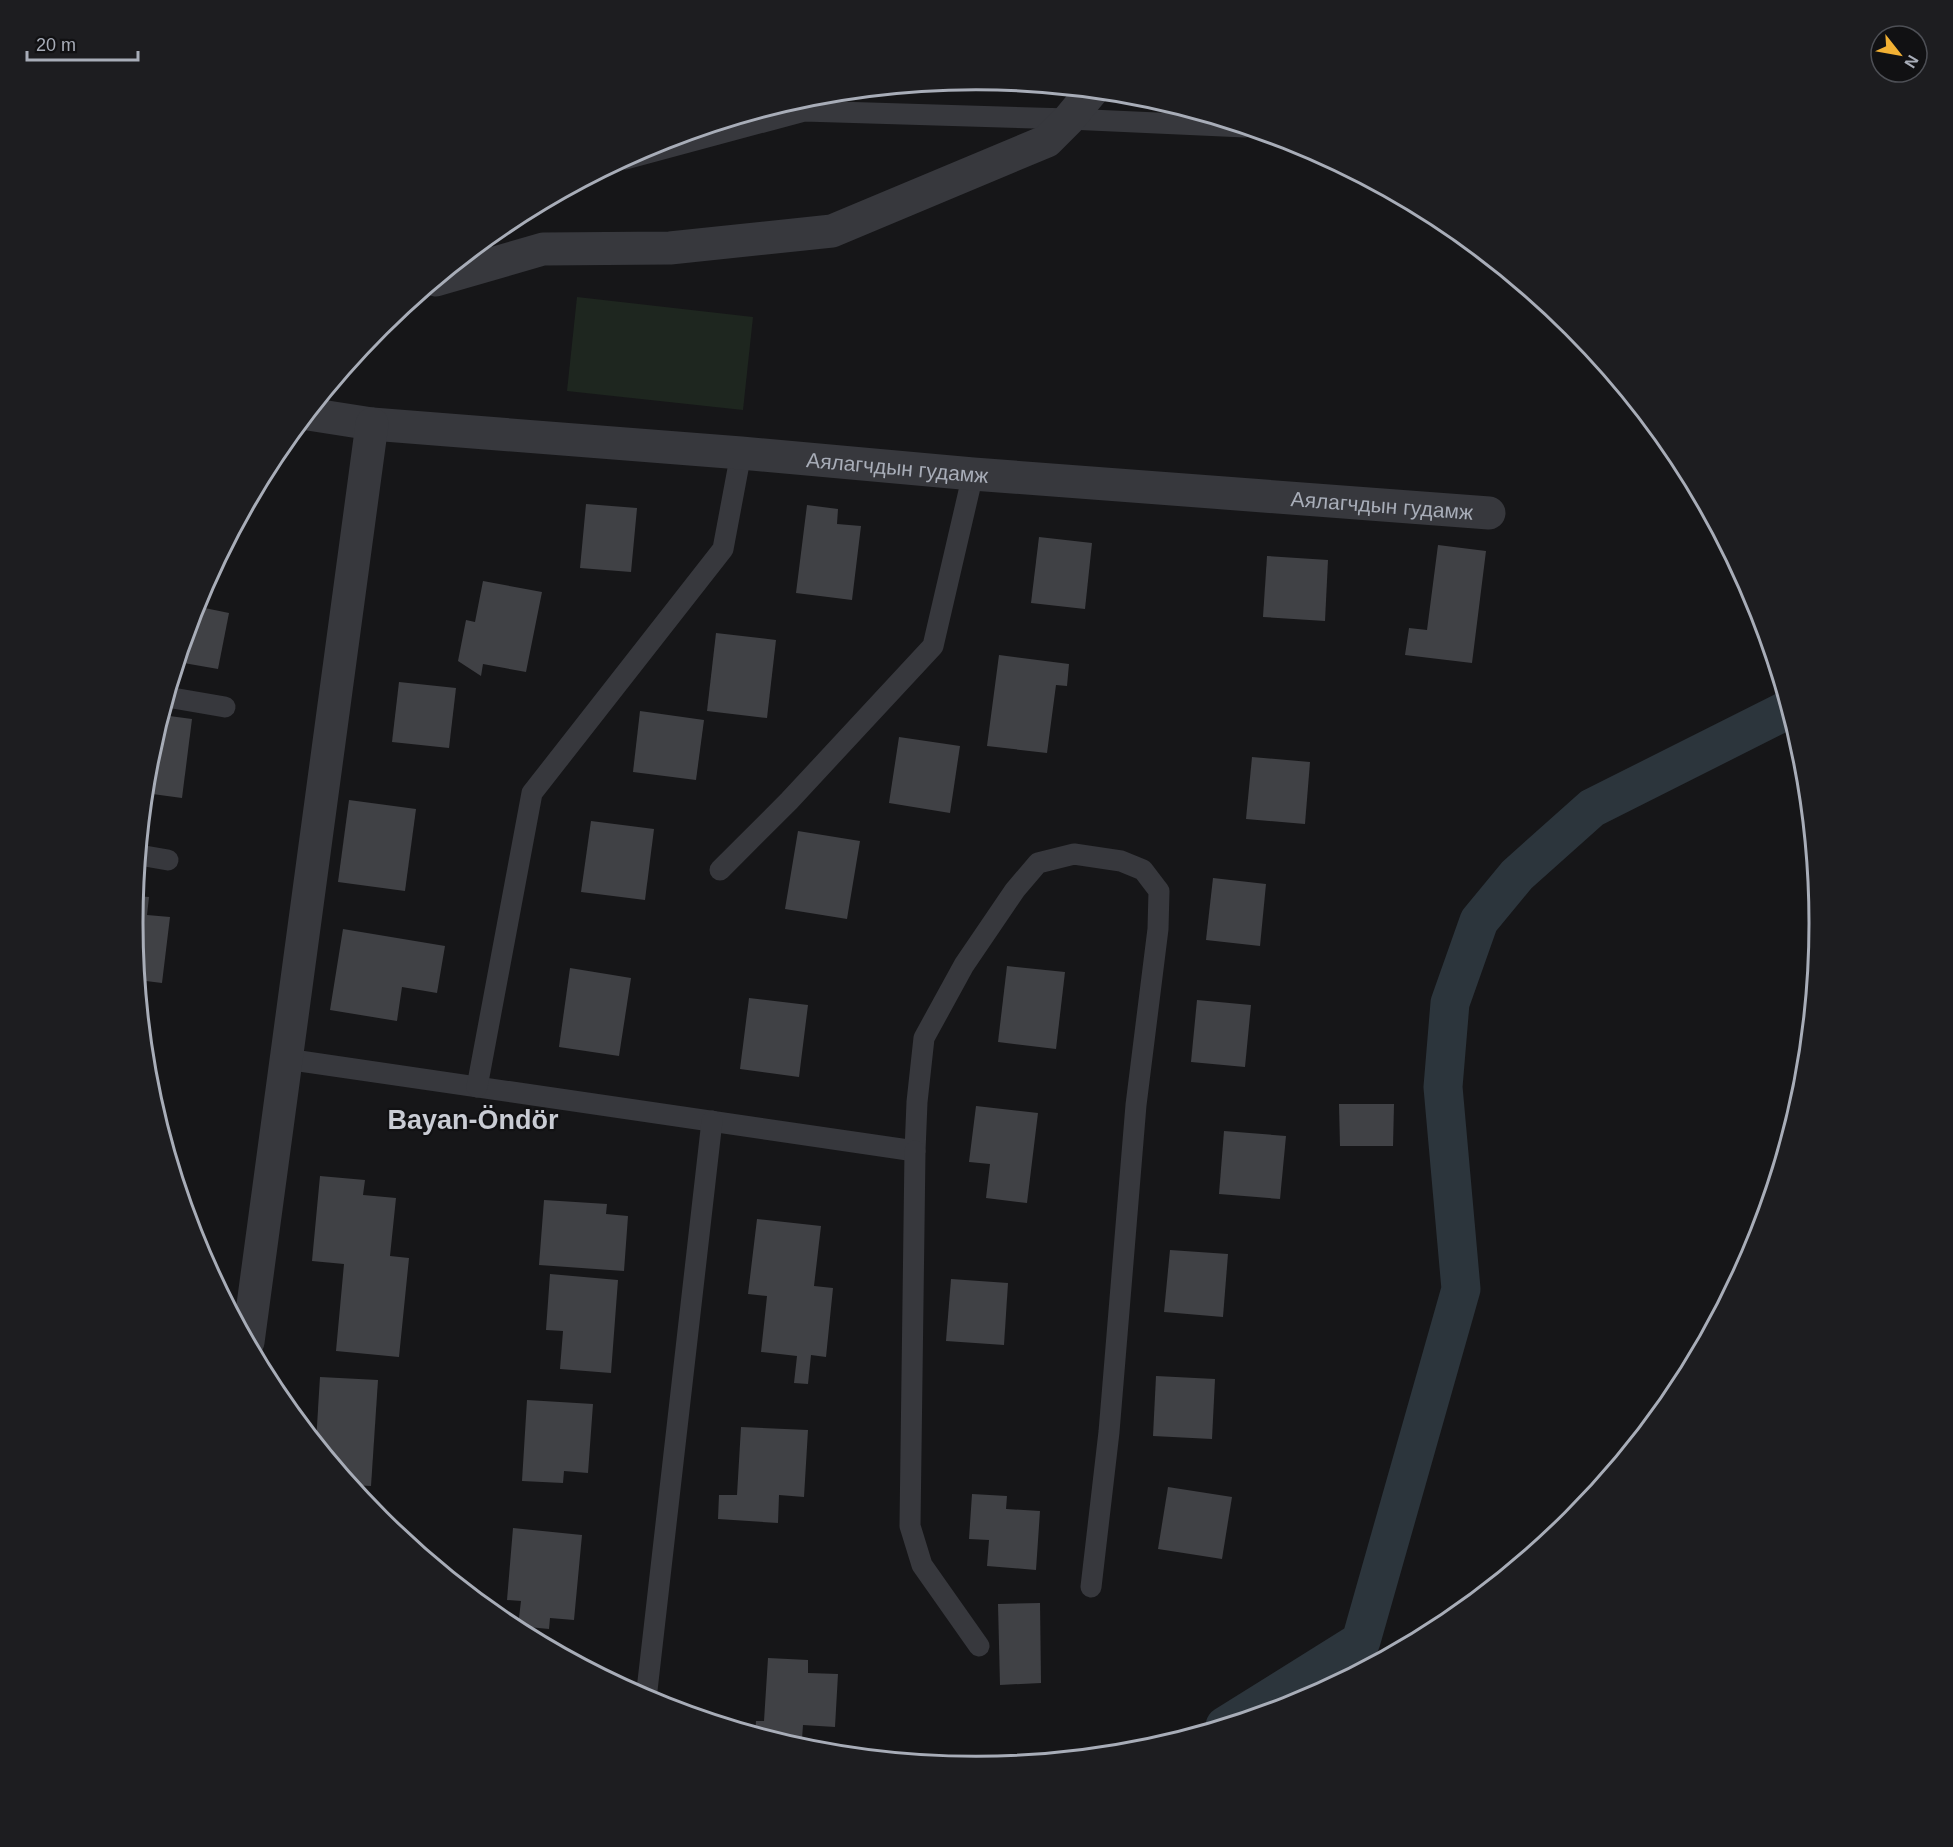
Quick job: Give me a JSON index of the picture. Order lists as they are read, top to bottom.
{
  "streets": {
    "street": ["Аялагчдын гудамж"]
  },
  "districts": ["Bayan-Öndör"],
  "scale_bar": "20 m",
  "north": "bottom right"
}
